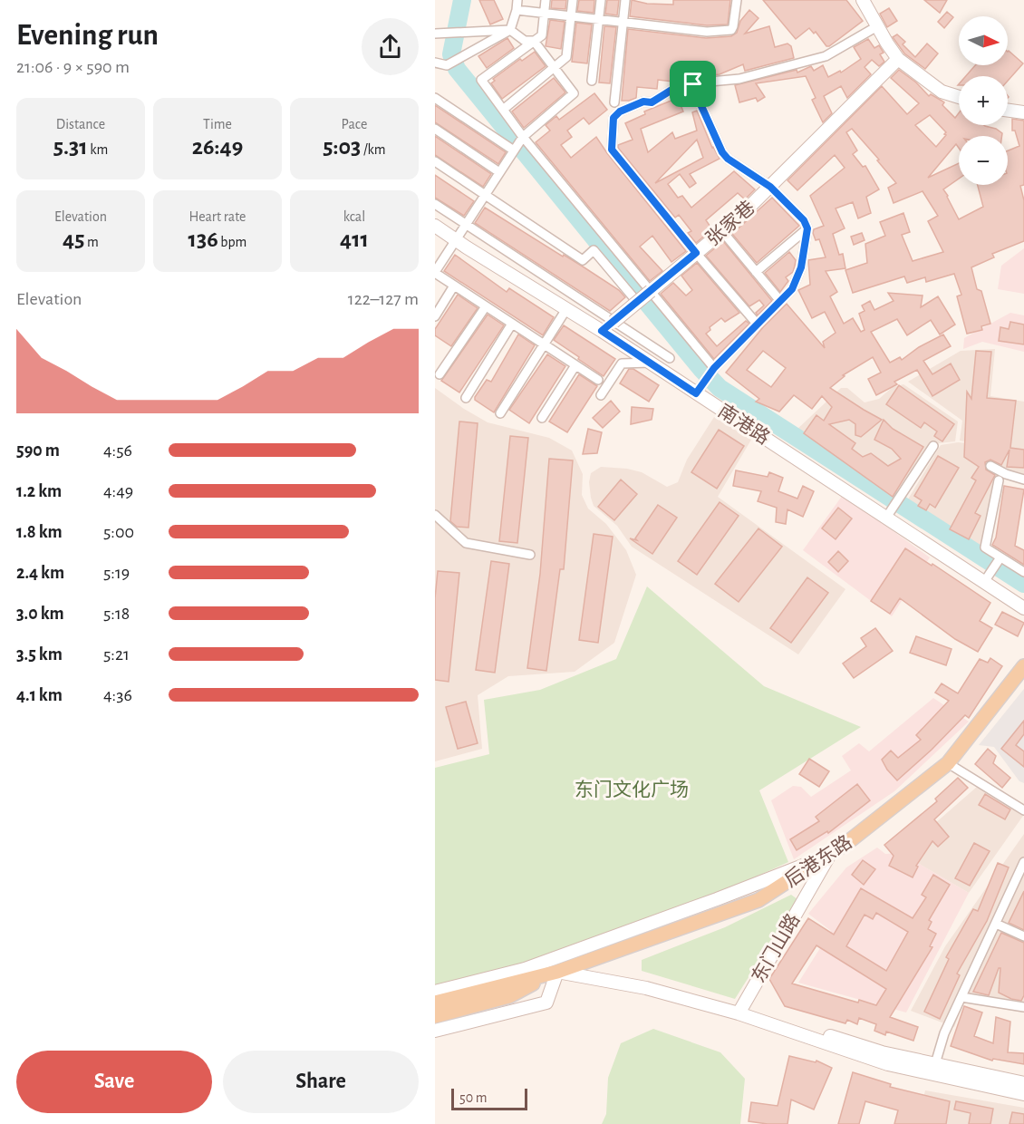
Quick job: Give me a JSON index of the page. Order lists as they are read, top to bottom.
{
  "streets": {
    "main road": [
      "张家巷",
      "南港路",
      "后港东路",
      "东门山路"
    ]
  },
  "crossings": [
    ["张家巷", "南港路"],
    ["后港东路", "东门山路"]
  ],
  "parks": ["东门文化广场"],
  "scale_bar": "50 m",
  "north": "right",
  "page": {
    "heading": ["Evening run", "21:06 · 9 × 590 m"],
    "map_buttons": ["+", "−"],
    "stats": [
      ["Distance", "5.31 km"],
      ["Time", "26:49"],
      ["Pace", "5:03 /km"],
      ["Elevation", "45 m"],
      ["Heart rate", "136 bpm"],
      ["kcal", "411"]
    ],
    "chart": ["Elevation", "122–127 m"],
    "list": [
      {
        "name": "590 m",
        "note": "4:56"
      },
      {
        "name": "1.2 km",
        "note": "4:49"
      },
      {
        "name": "1.8 km",
        "note": "5:00"
      },
      {
        "name": "2.4 km",
        "note": "5:19"
      },
      {
        "name": "3.0 km",
        "note": "5:18"
      },
      {
        "name": "3.5 km",
        "note": "5:21"
      },
      {
        "name": "4.1 km",
        "note": "4:36"
      }
    ],
    "buttons": ["Save", "Share"],
    "scale": "50 m"
  }
}
